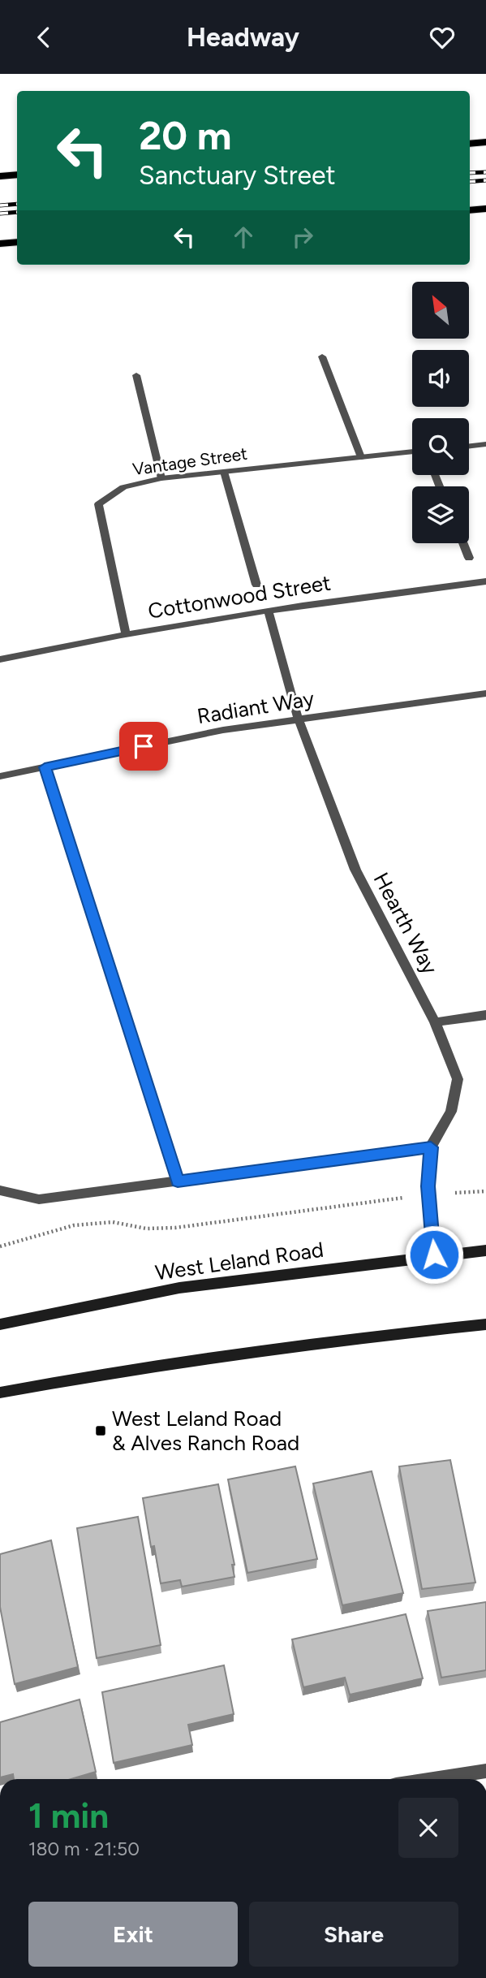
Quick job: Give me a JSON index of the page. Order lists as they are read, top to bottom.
{
  "streets": {
    "main road": ["West Leland Road"],
    "street": [
      "Vantage Street",
      "Cottonwood Street",
      "Radiant Way",
      "Hearth Way"
    ]
  },
  "crossings": [
    ["Vantage Street", "Cottonwood Street"],
    ["Cottonwood Street", "Hearth Way"],
    ["Radiant Way", "Hearth Way"],
    ["Hearth Way", "West Leland Road"]
  ],
  "places": {
    "transit": ["West Leland Road & Alves Ranch Road"]
  },
  "north": "top left",
  "page": {
    "header": "Headway",
    "turn": ["20 m", "Sanctuary Street"],
    "heading": ["1 min", "180 m · 21:50"],
    "buttons": ["Exit", "Share"]
  }
}
